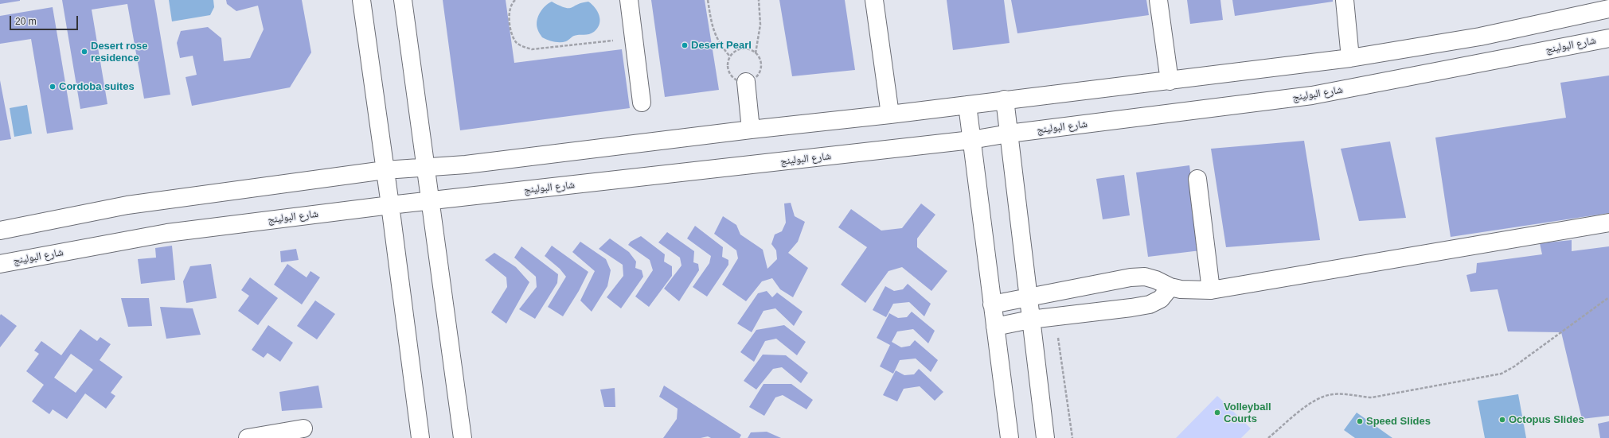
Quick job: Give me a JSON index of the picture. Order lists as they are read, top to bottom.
{
  "streets": {
    "street": ["شارع البولينج"]
  },
  "places": [
    "Desert Pearl",
    "Desert rose residence",
    "Cordoba suites",
    "Volleyball Courts",
    "Octopus Slides",
    "Speed Slides"
  ],
  "scale_bar": "20 m"
}
